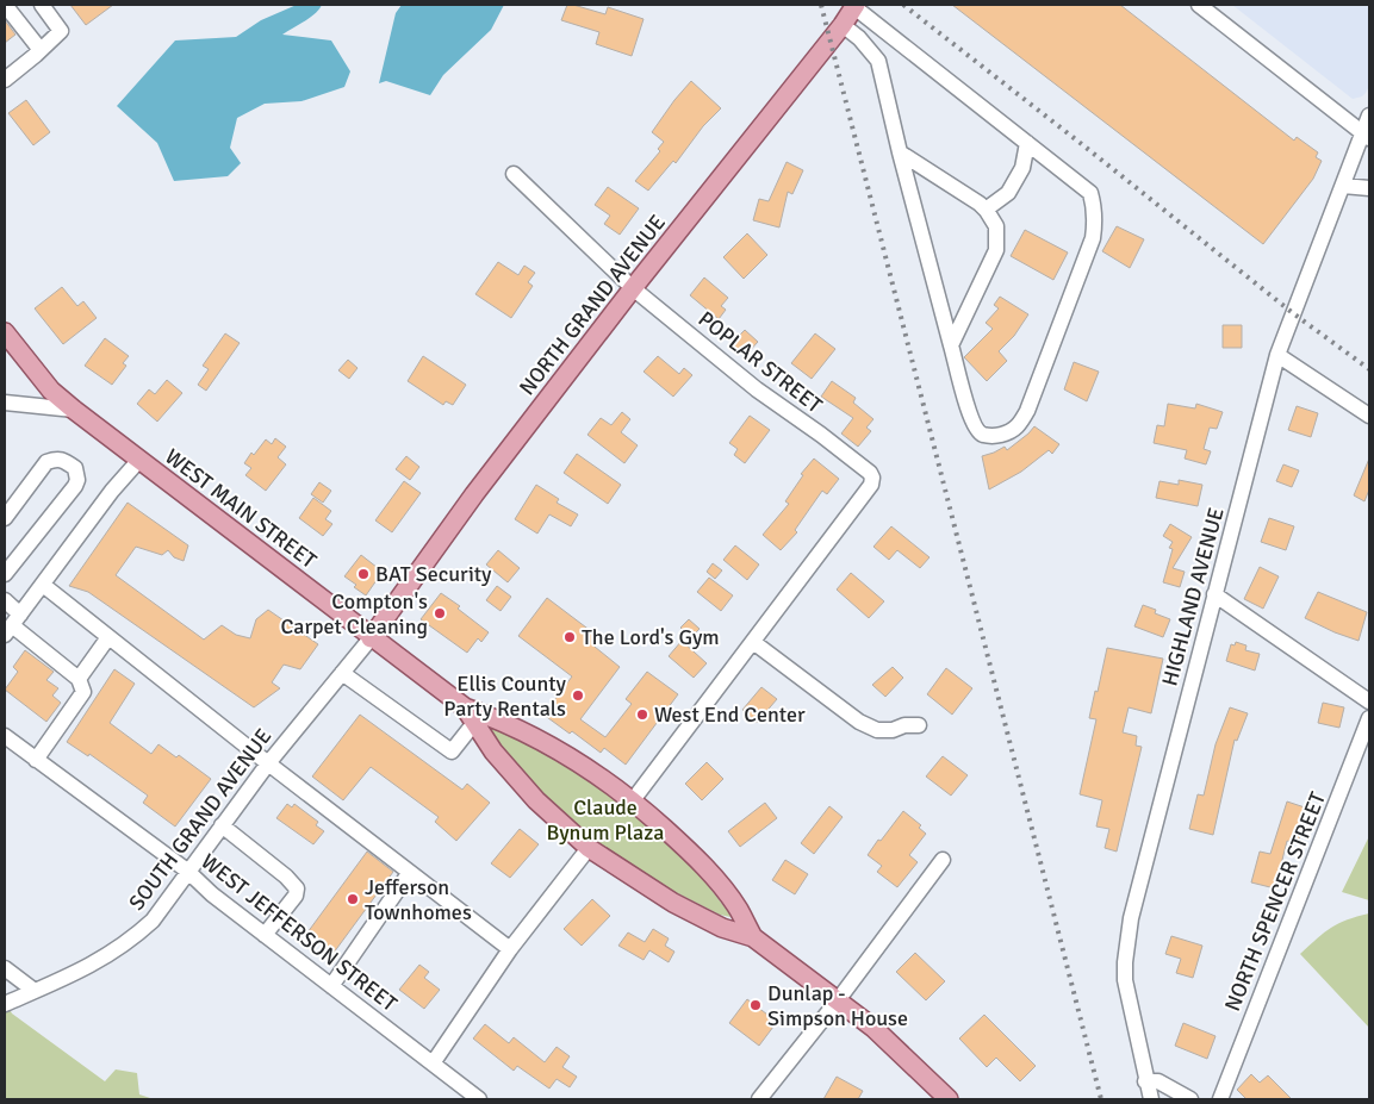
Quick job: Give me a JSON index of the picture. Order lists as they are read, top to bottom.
{
  "streets": {
    "main road": ["NORTH GRAND AVENUE", "WEST MAIN STREET"],
    "street": [
      "POPLAR STREET",
      "HIGHLAND AVENUE",
      "SOUTH GRAND AVENUE",
      "NORTH SPENCER STREET",
      "WEST JEFFERSON STREET"
    ]
  },
  "crossings": [
    ["NORTH GRAND AVENUE", "POPLAR STREET"],
    ["NORTH GRAND AVENUE", "WEST MAIN STREET"],
    ["NORTH GRAND AVENUE", "SOUTH GRAND AVENUE"],
    ["WEST MAIN STREET", "SOUTH GRAND AVENUE"],
    ["SOUTH GRAND AVENUE", "WEST JEFFERSON STREET"]
  ],
  "parks": ["Claude Bynum Plaza"],
  "places": [
    "BAT Security",
    "Compton's Carpet Cleaning",
    "The Lord's Gym",
    "Ellis County Party Rentals",
    "West End Center",
    "Jefferson Townhomes",
    "Dunlap - Simpson House"
  ]
}
